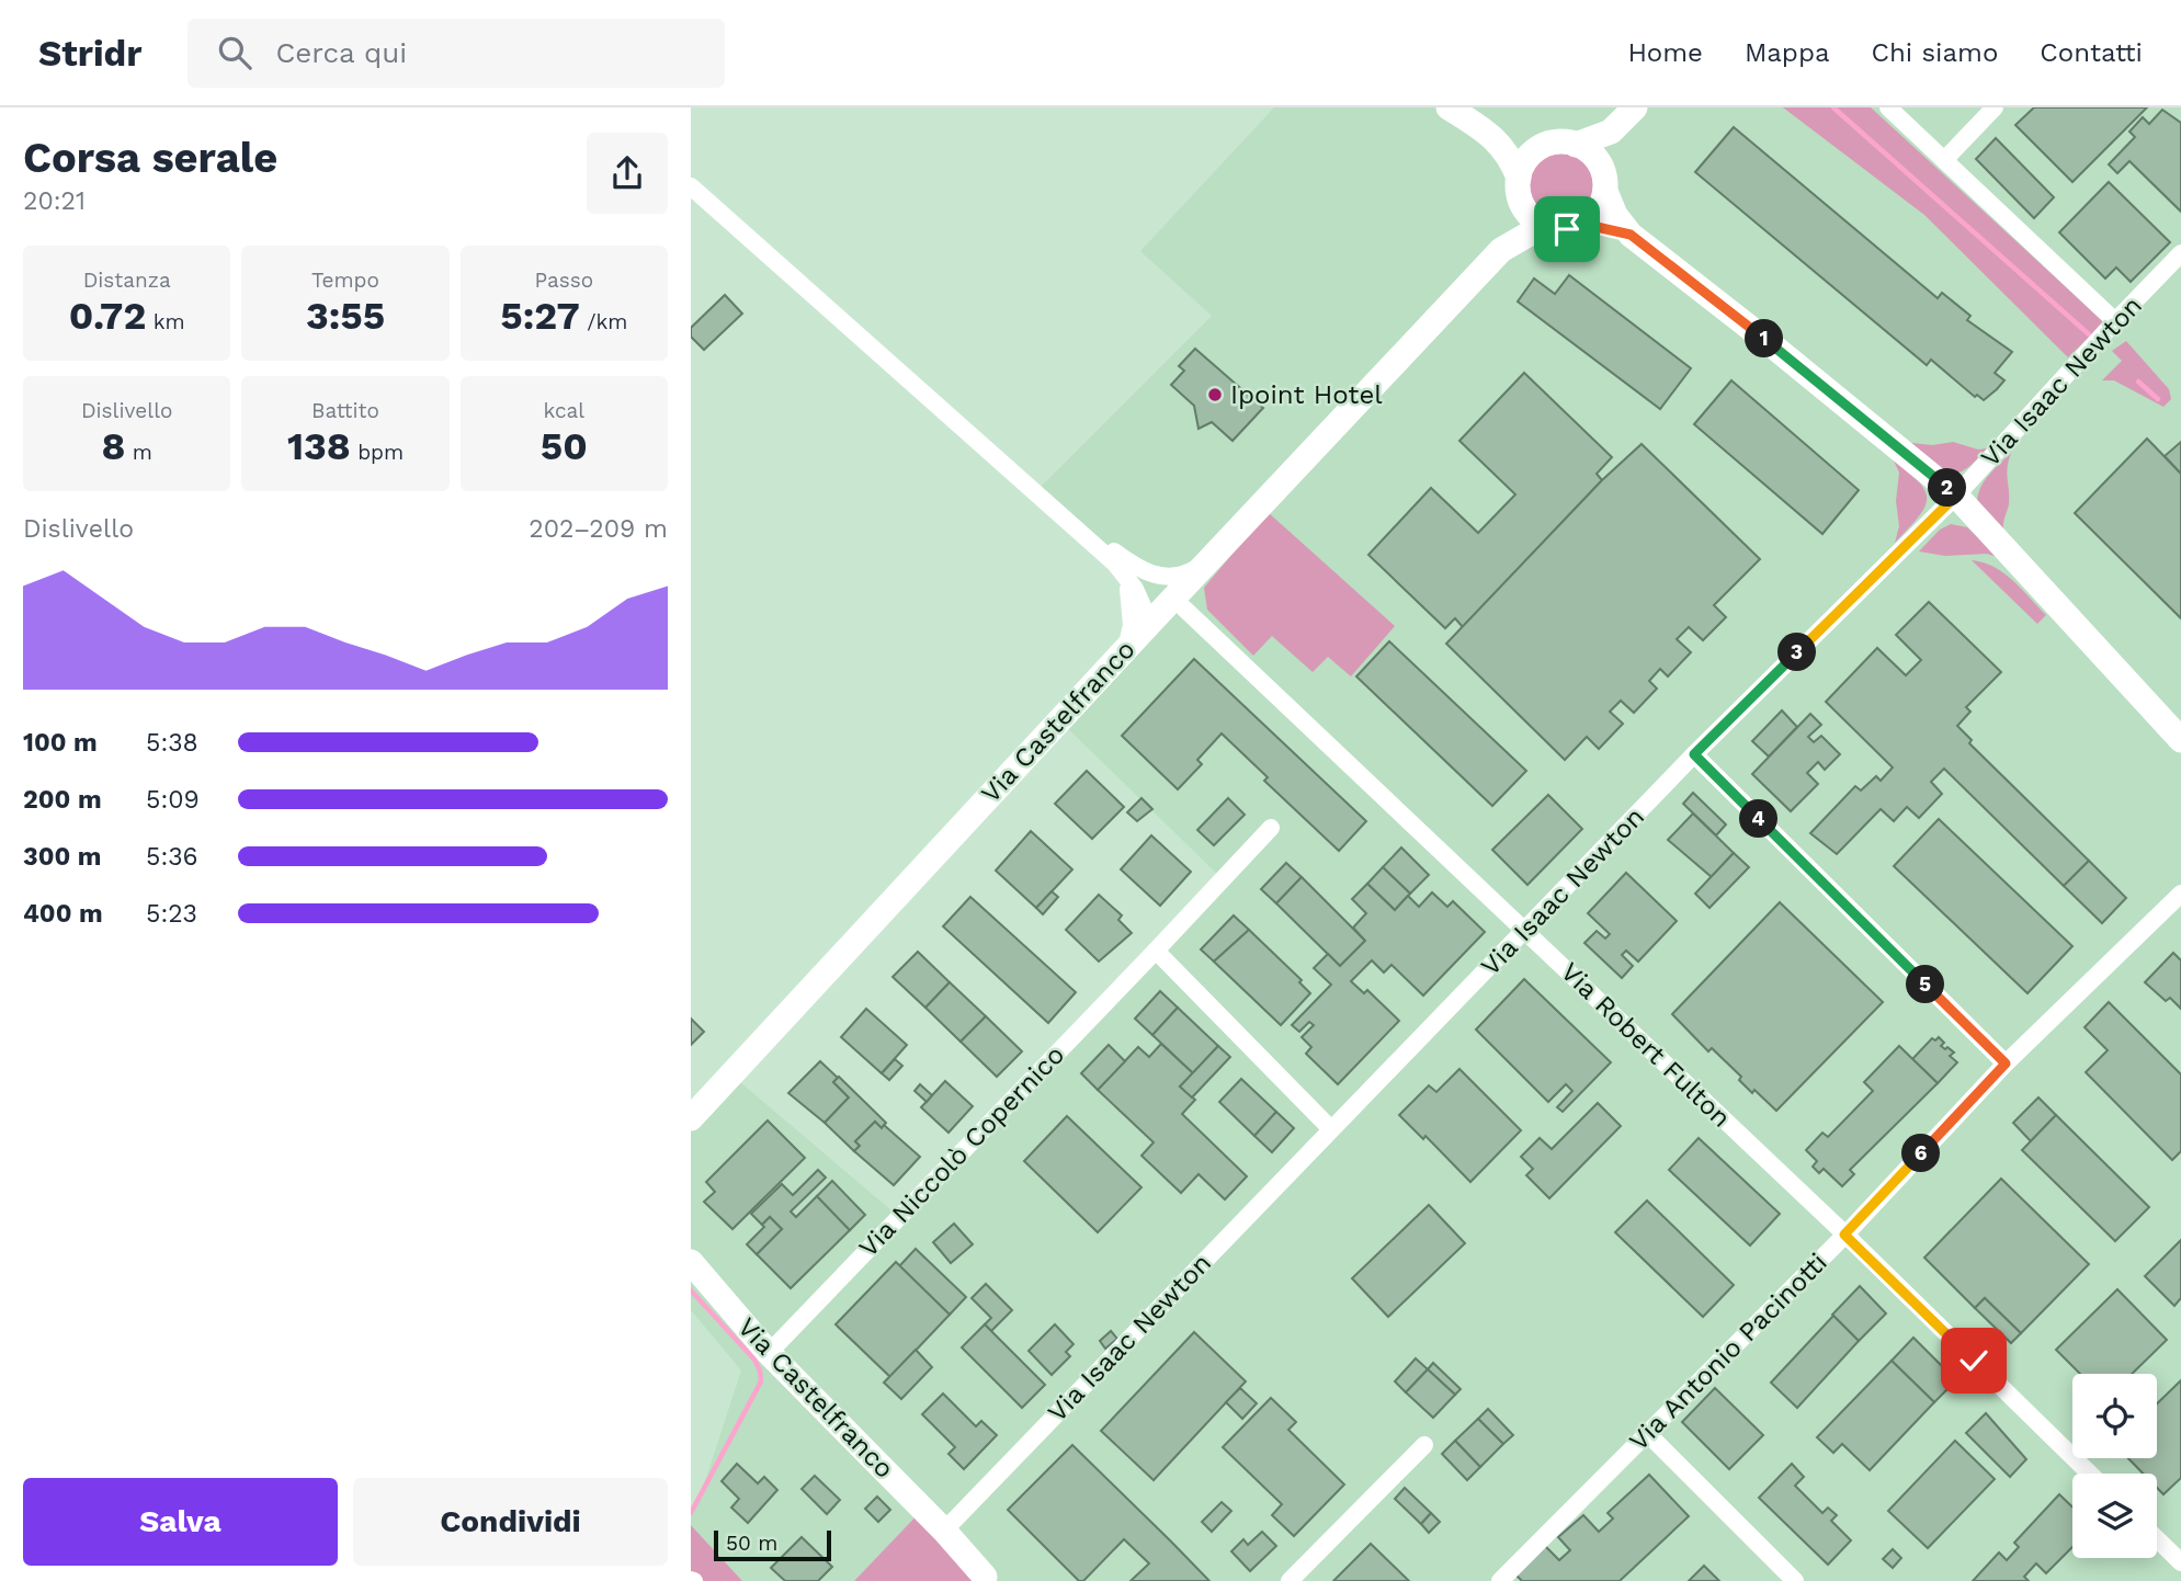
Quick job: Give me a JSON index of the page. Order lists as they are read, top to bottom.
{
  "streets": {
    "street": [
      "Via Isaac Newton",
      "Via Castelfranco",
      "Via Robert Fulton",
      "Via Niccolò Copernico",
      "Via Antonio Pacinotti"
    ]
  },
  "crossings": [
    ["Via Isaac Newton", "Via Castelfranco"],
    ["Via Isaac Newton", "Via Robert Fulton"],
    ["Via Castelfranco", "Via Niccolò Copernico"],
    ["Via Robert Fulton", "Via Antonio Pacinotti"]
  ],
  "places": ["Ipoint Hotel"],
  "scale_bar": "50 m",
  "page": {
    "header": "Stridr",
    "search": "Cerca qui",
    "nav": [
      "Home",
      "Mappa",
      "Chi siamo",
      "Contatti"
    ],
    "heading": ["Corsa serale", "20:21"],
    "stats": [
      ["Distanza", "0.72 km"],
      ["Tempo", "3:55"],
      ["Passo", "5:27 /km"],
      ["Dislivello", "8 m"],
      ["Battito", "138 bpm"],
      ["kcal", "50"]
    ],
    "pins": [
      "1",
      "2",
      "3",
      "4",
      "5",
      "6"
    ],
    "chart": ["Dislivello", "202–209 m"],
    "list": [
      {
        "name": "100 m",
        "note": "5:38"
      },
      {
        "name": "200 m",
        "note": "5:09"
      },
      {
        "name": "300 m",
        "note": "5:36"
      },
      {
        "name": "400 m",
        "note": "5:23"
      }
    ],
    "buttons": ["Salva", "Condividi"],
    "scale": "50 m"
  }
}
